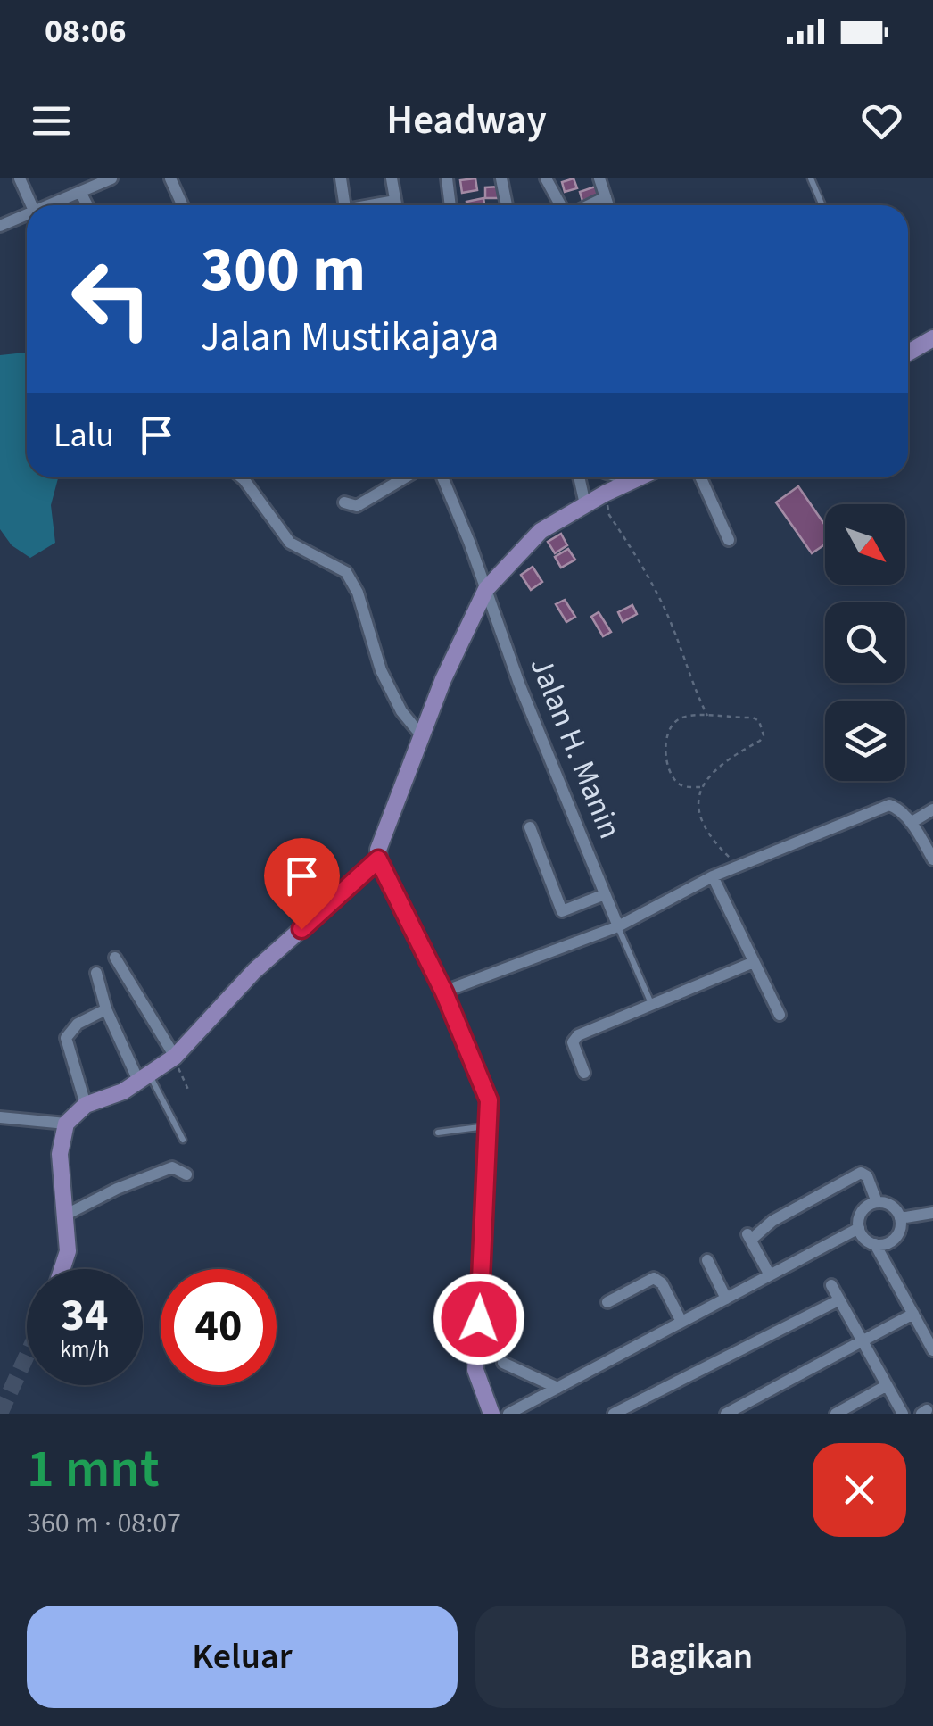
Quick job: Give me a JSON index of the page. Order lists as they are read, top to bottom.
{
  "streets": {
    "street": ["Jalan H. Manin"]
  },
  "north": "bottom right",
  "page": {
    "status": "08:06",
    "header": "Headway",
    "turn": ["300 m", "Jalan Mustikajaya"],
    "then": "Lalu",
    "speed": "34 km/h",
    "limit": "40",
    "heading": ["1 mnt", "360 m · 08:07"],
    "buttons": ["Keluar", "Bagikan"]
  }
}
